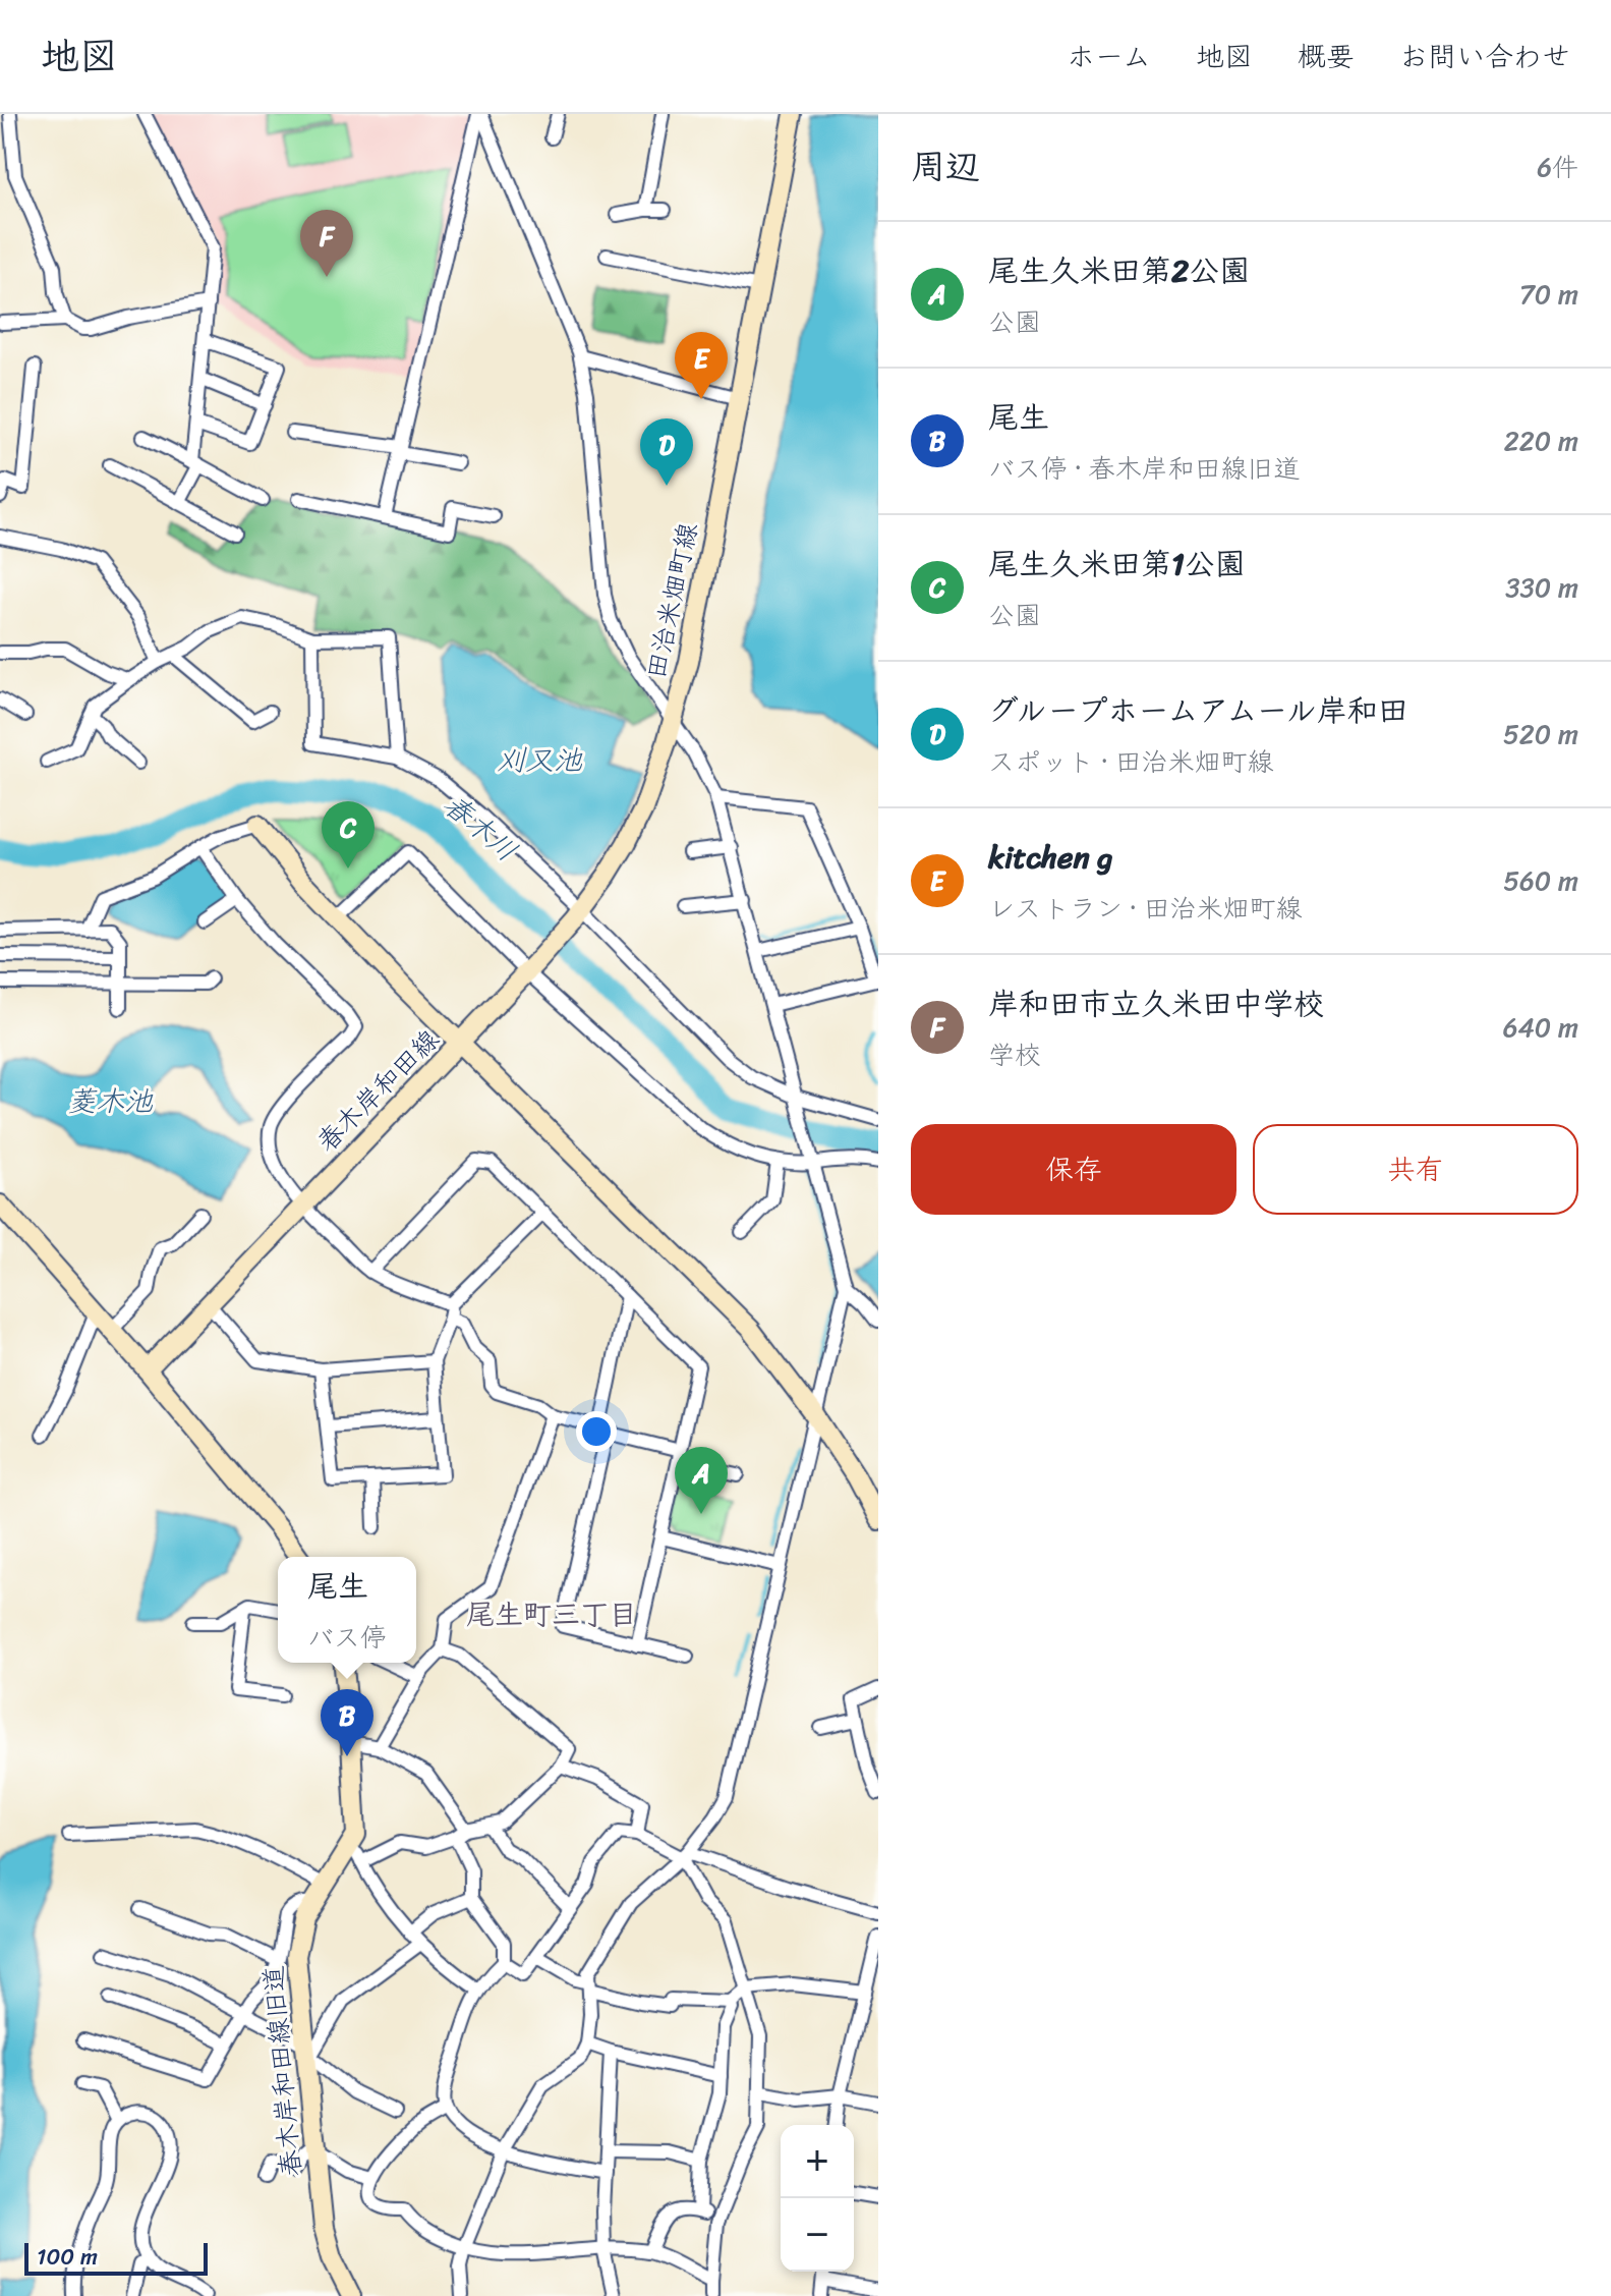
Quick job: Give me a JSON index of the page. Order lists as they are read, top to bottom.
{
  "streets": {
    "street": ["田治米畑町線", "春木岸和田線", "春木岸和田線旧道"]
  },
  "districts": ["尾生町三丁目"],
  "water": ["刈又池", "春木川", "菱木池"],
  "scale_bar": "100 m",
  "page": {
    "header": "地図",
    "nav": [
      "ホーム",
      "地図",
      "概要",
      "お問い合わせ"
    ],
    "heading": ["周辺", "6件"],
    "pins": [
      "F",
      "E",
      "D",
      "C",
      "A",
      "B"
    ],
    "list": [
      {
        "mark": "A",
        "name": "尾生久米田第2公園",
        "note": "公園",
        "value": "70 m"
      },
      {
        "mark": "B",
        "name": "尾生",
        "note": "バス停 · 春木岸和田線旧道",
        "value": "220 m"
      },
      {
        "mark": "C",
        "name": "尾生久米田第1公園",
        "note": "公園",
        "value": "330 m"
      },
      {
        "mark": "D",
        "name": "グループホームアムール岸和田",
        "note": "スポット · 田治米畑町線",
        "value": "520 m"
      },
      {
        "mark": "E",
        "name": "kitchen g",
        "note": "レストラン · 田治米畑町線",
        "value": "560 m"
      },
      {
        "mark": "F",
        "name": "岸和田市立久米田中学校",
        "note": "学校",
        "value": "640 m"
      }
    ],
    "buttons": ["保存", "共有"],
    "popup": ["尾生", "バス停"],
    "map_buttons": ["+", "−"],
    "scale": "100 m"
  }
}
